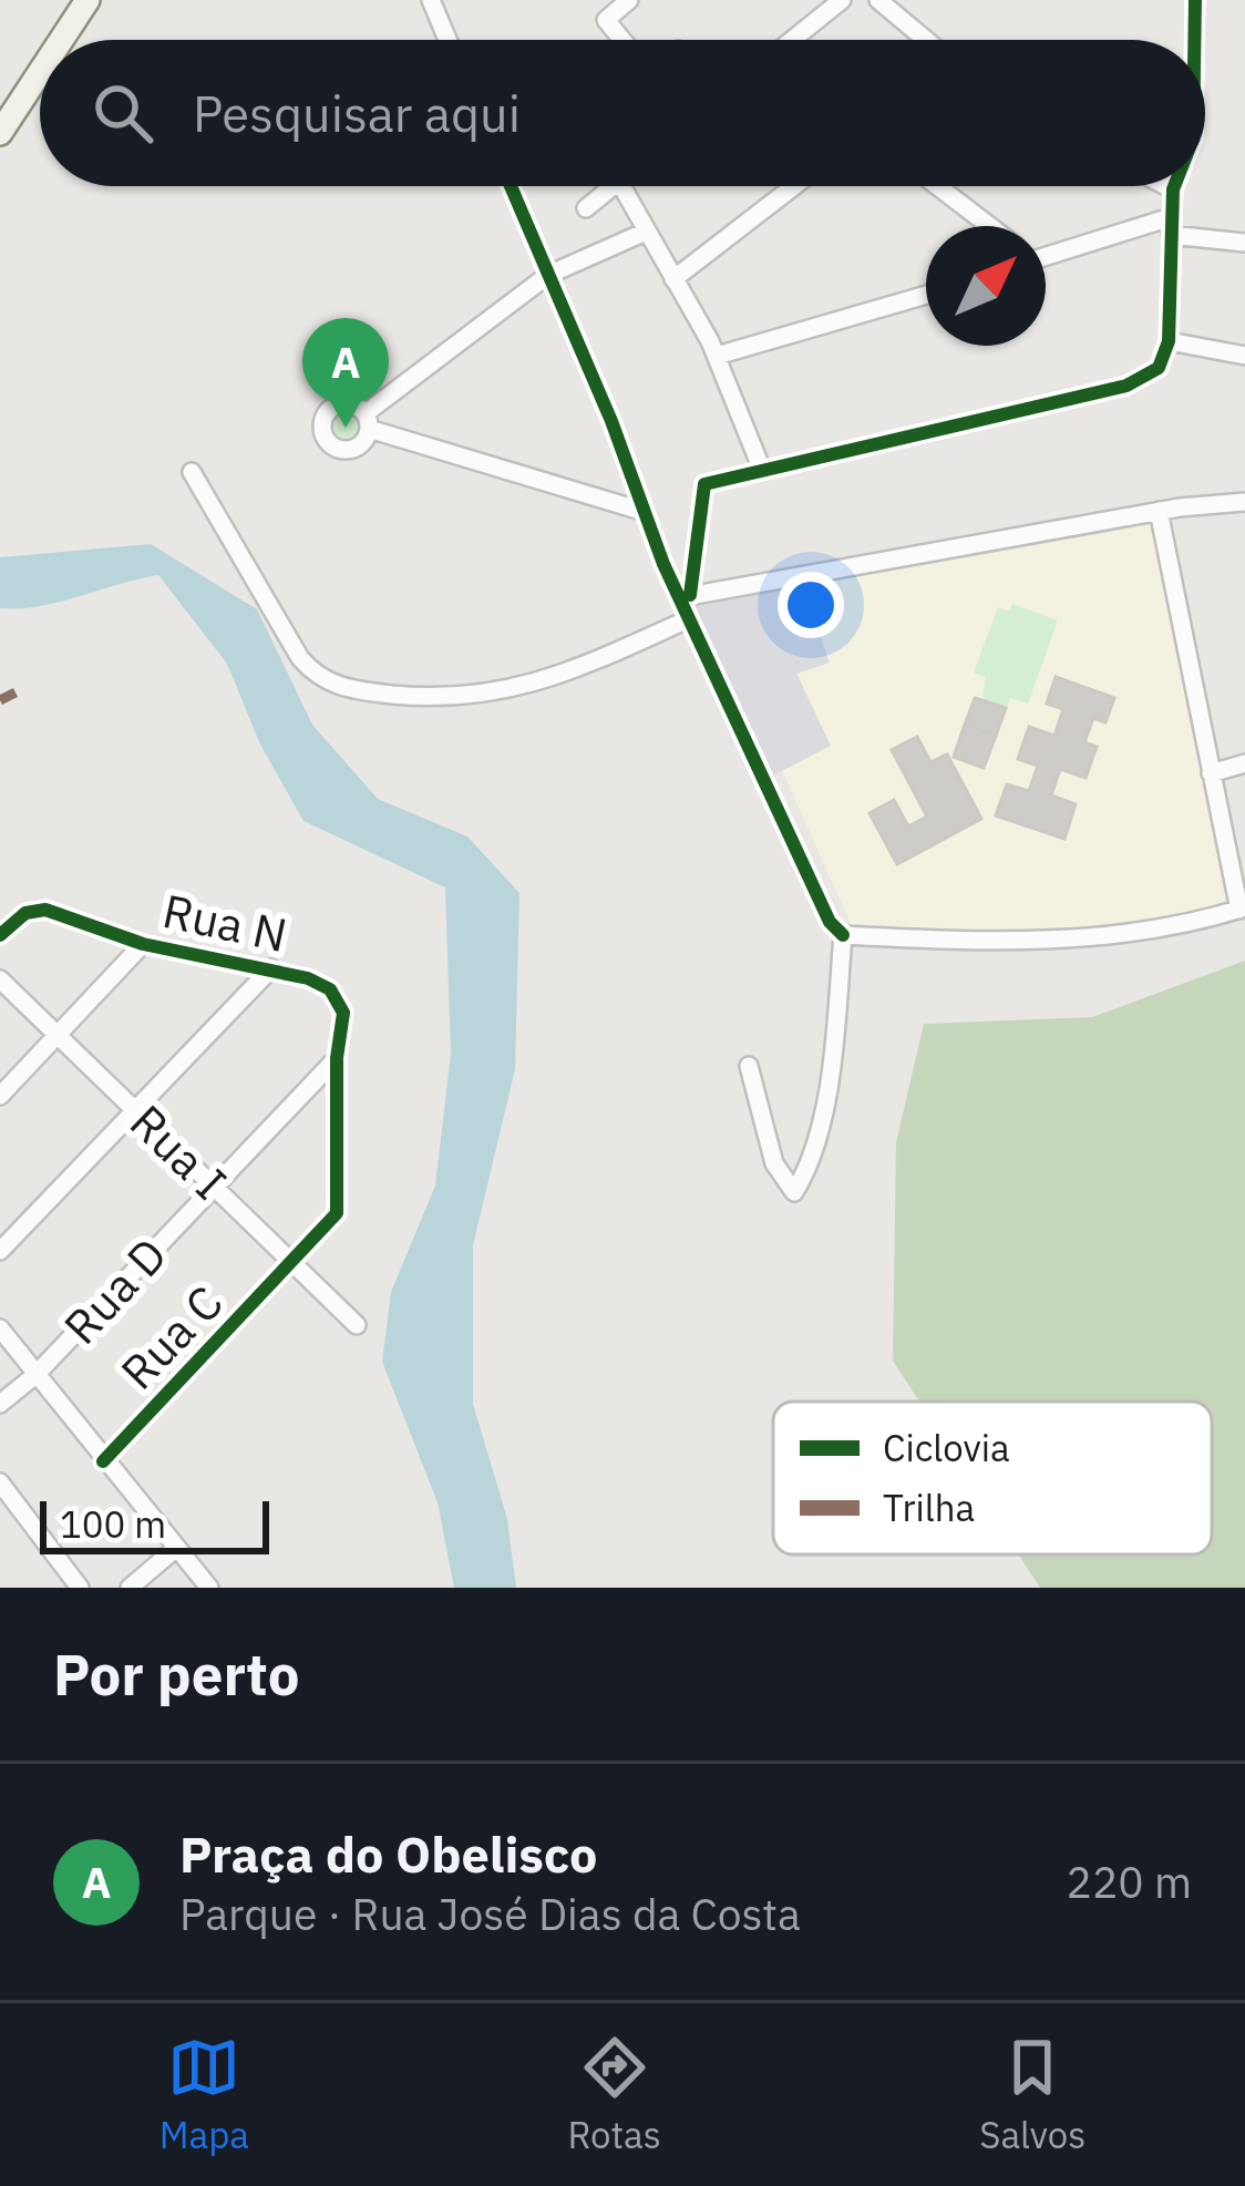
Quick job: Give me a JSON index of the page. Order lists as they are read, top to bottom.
{
  "streets": {
    "street": [
      "Rua N",
      "Rua I",
      "Rua D",
      "Rua C"
    ]
  },
  "crossings": [
    ["Rua N", "Rua D"],
    ["Rua N", "Rua C"],
    ["Rua I", "Rua D"],
    ["Rua I", "Rua C"],
    ["Rua D", "Rua C"]
  ],
  "legend": ["Ciclovia", "Trilha"],
  "scale_bar": "100 m",
  "north": "top right",
  "page": {
    "search": "Pesquisar aqui",
    "pins": "A",
    "scale": "100 m",
    "heading": "Por perto",
    "list": [
      {
        "mark": "A",
        "name": "Praça do Obelisco",
        "note": "Parque · Rua José Dias da Costa",
        "value": "220 m"
      }
    ],
    "nav": ["Mapa", "Rotas", "Salvos"]
  }
}
